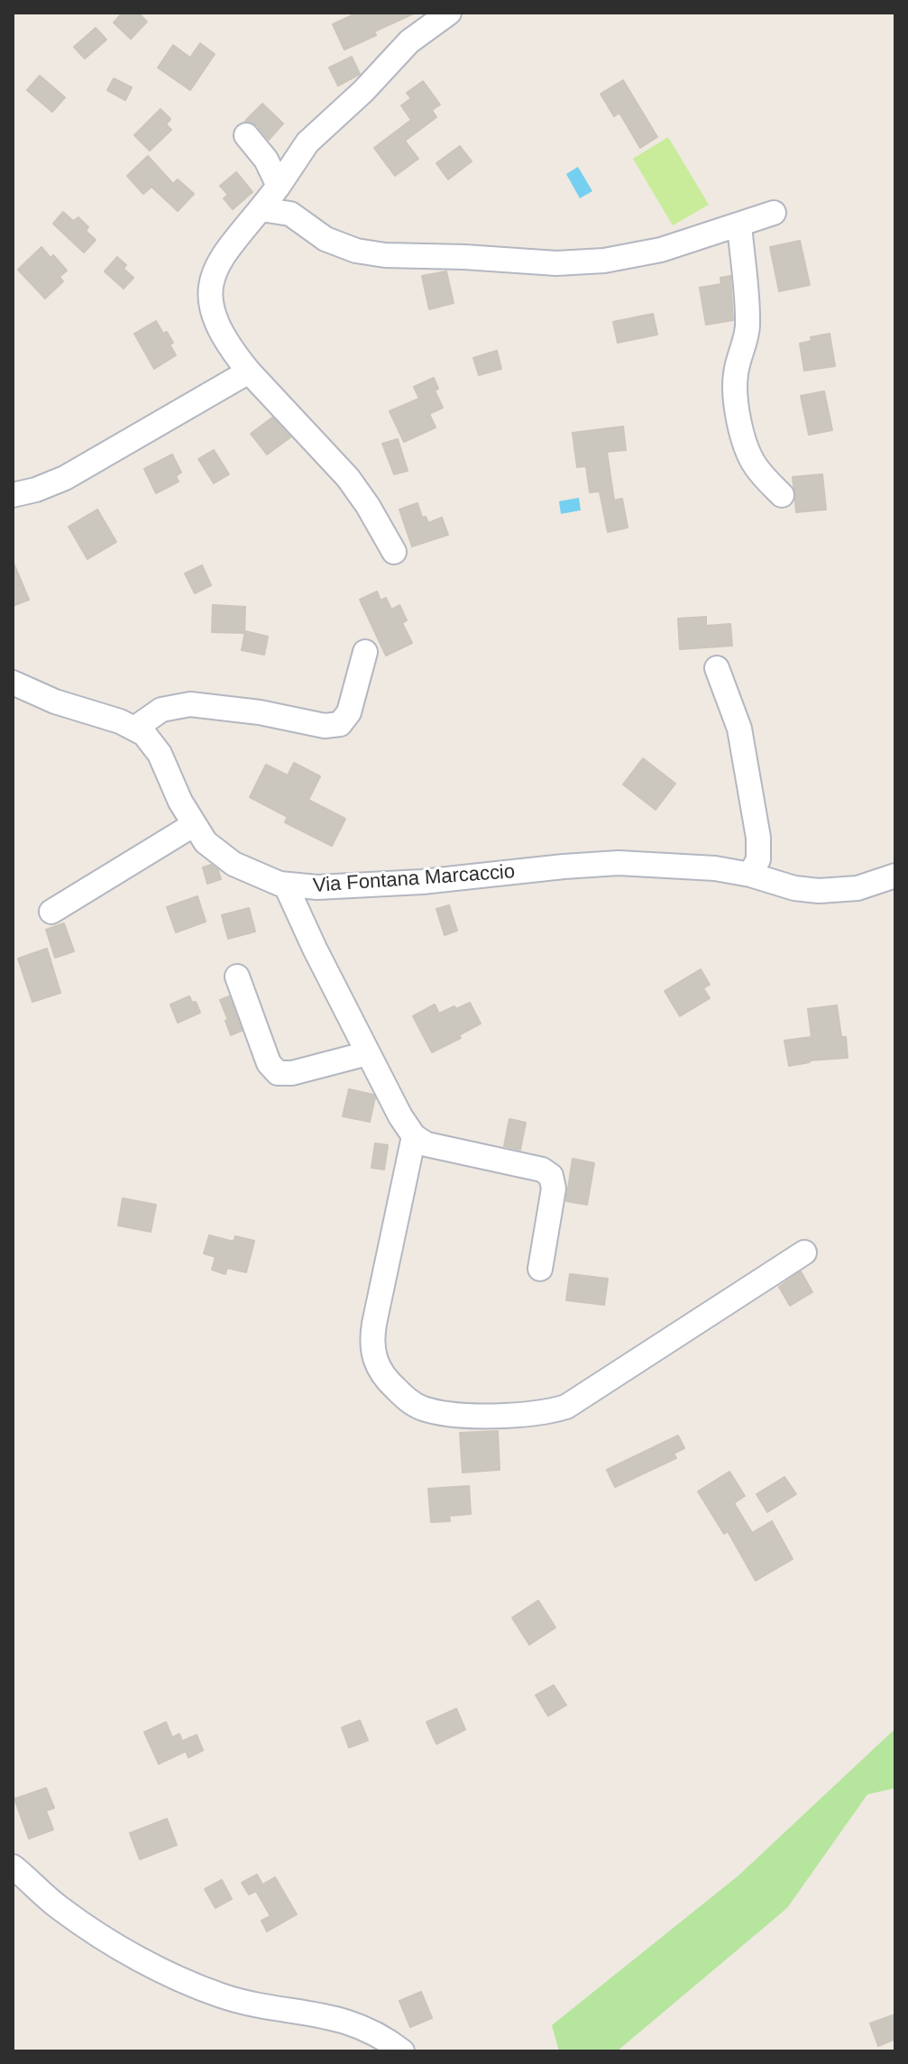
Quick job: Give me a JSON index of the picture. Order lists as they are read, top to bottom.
{
  "streets": {
    "street": ["Via Fontana Marcaccio"]
  }
}
